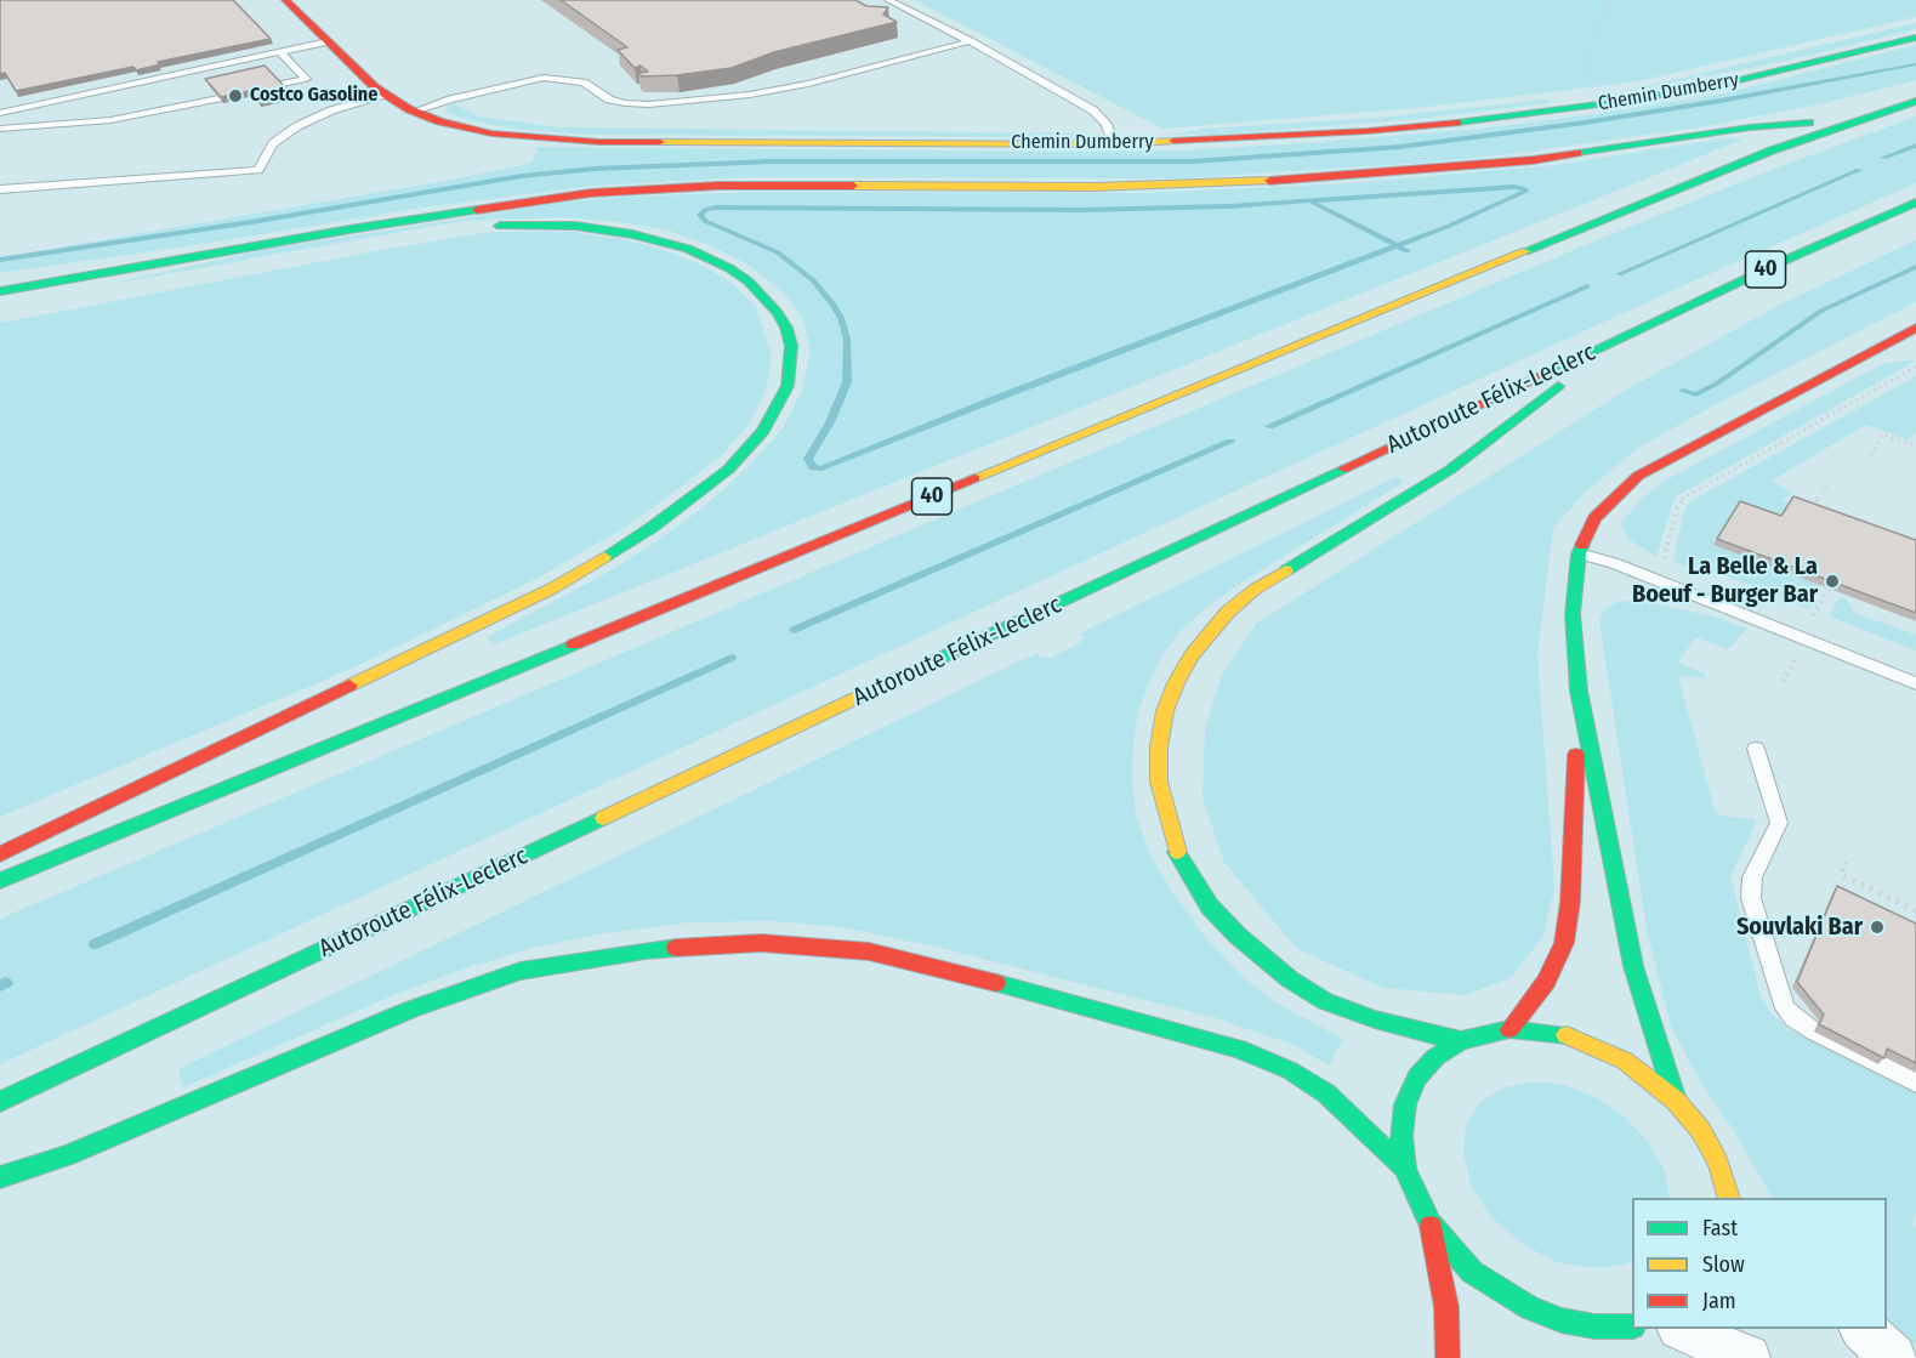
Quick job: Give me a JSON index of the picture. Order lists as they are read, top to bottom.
{
  "streets": {
    "main road": ["Chemin Dumberry", "40", "Autoroute Félix-Leclerc"]
  },
  "places": ["Costco Gasoline", "La Belle & La Boeuf - Burger Bar", "Souvlaki Bar"],
  "legend": ["Fast", "Slow", "Jam"]
}
